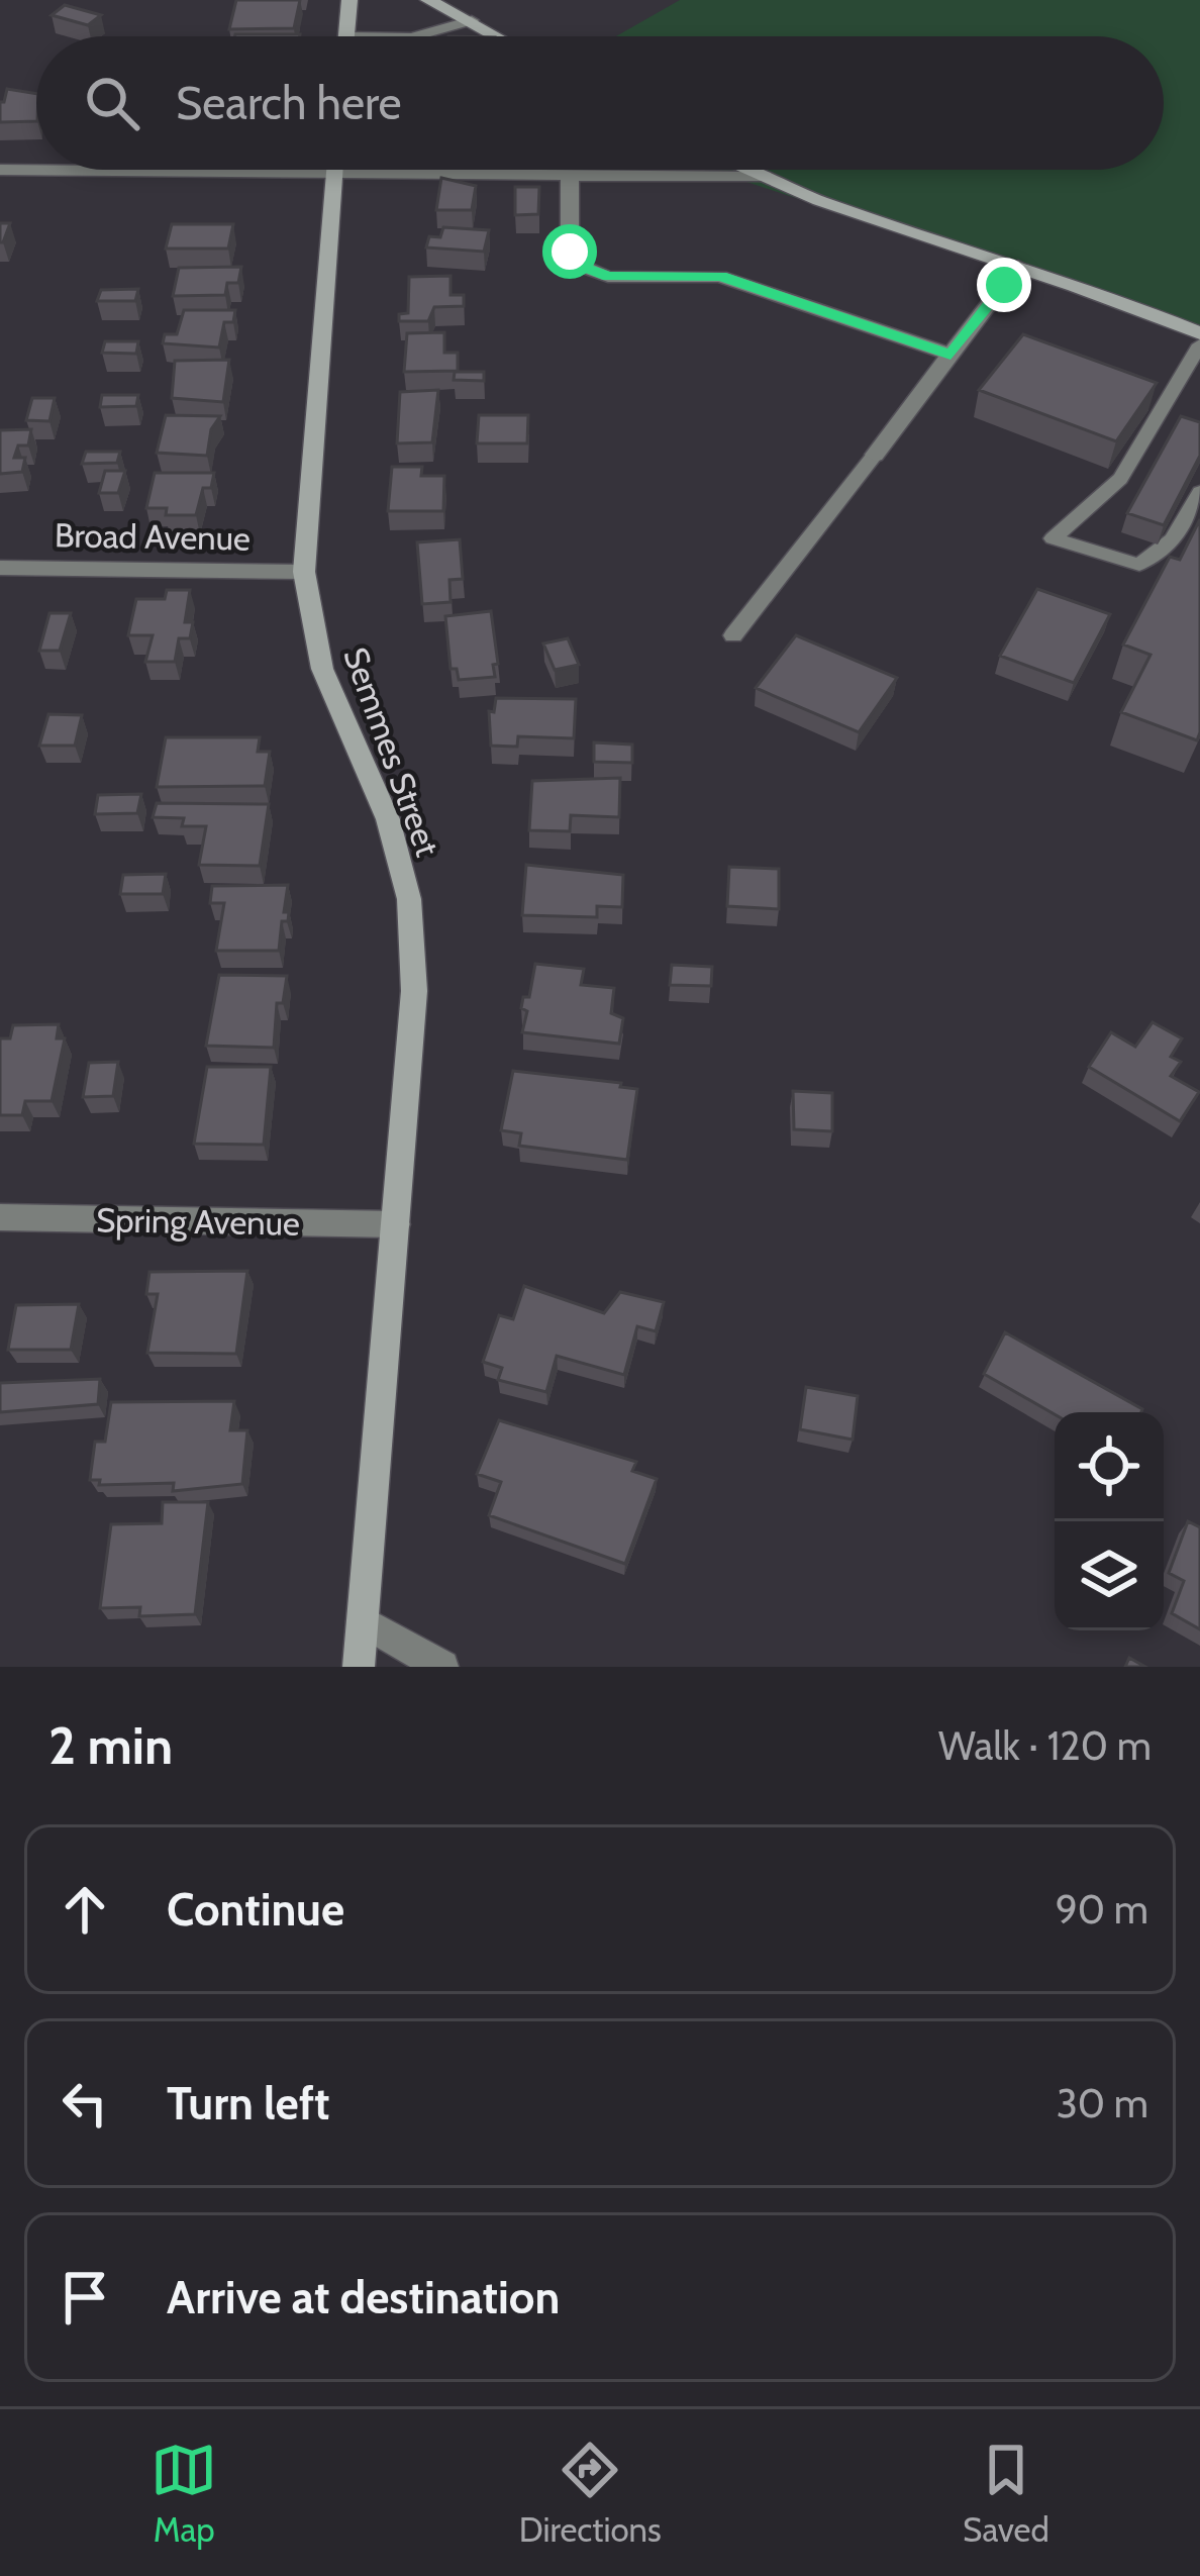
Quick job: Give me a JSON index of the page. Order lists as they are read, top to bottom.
{
  "streets": {
    "street": ["Broad Avenue", "Semmes Street", "Spring Avenue"]
  },
  "crossings": [
    ["Broad Avenue", "Semmes Street"],
    ["Semmes Street", "Spring Avenue"]
  ],
  "page": {
    "search": "Search here",
    "heading": ["2 min", "Walk · 120 m"],
    "list": [
      ["Continue", "90 m"],
      ["Turn left", "30 m"],
      "Arrive at destination"
    ],
    "nav": ["Map", "Directions", "Saved"]
  }
}
